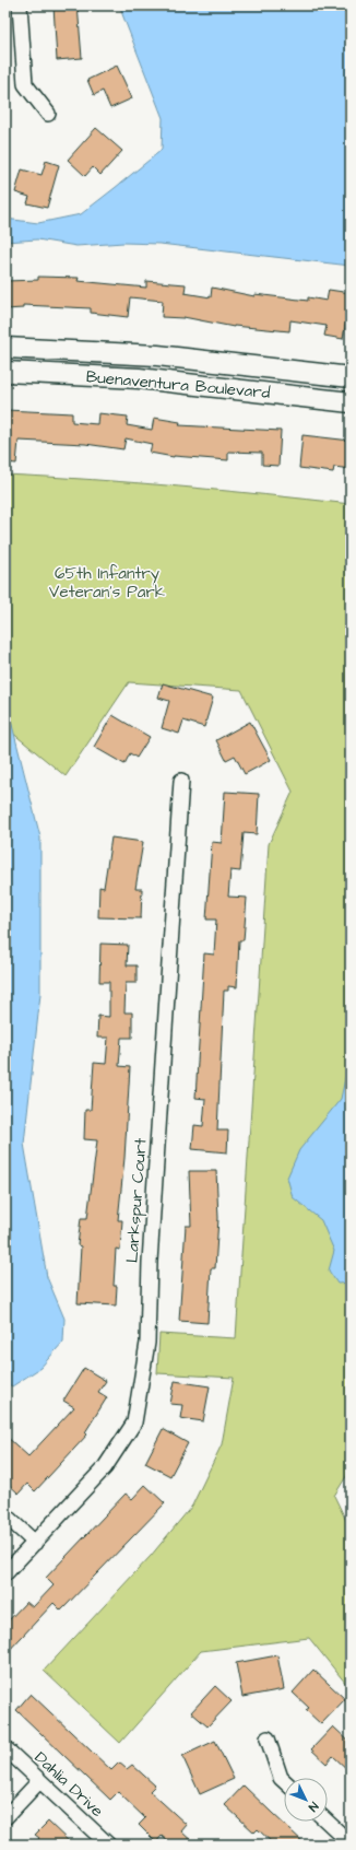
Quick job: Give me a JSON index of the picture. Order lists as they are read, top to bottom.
{
  "streets": {
    "main road": ["Buenaventura Boulevard"],
    "street": ["Larkspur Court", "Dahlia Drive"]
  },
  "parks": ["65th Infantry Veteran's Park"],
  "north": "bottom right"
}
